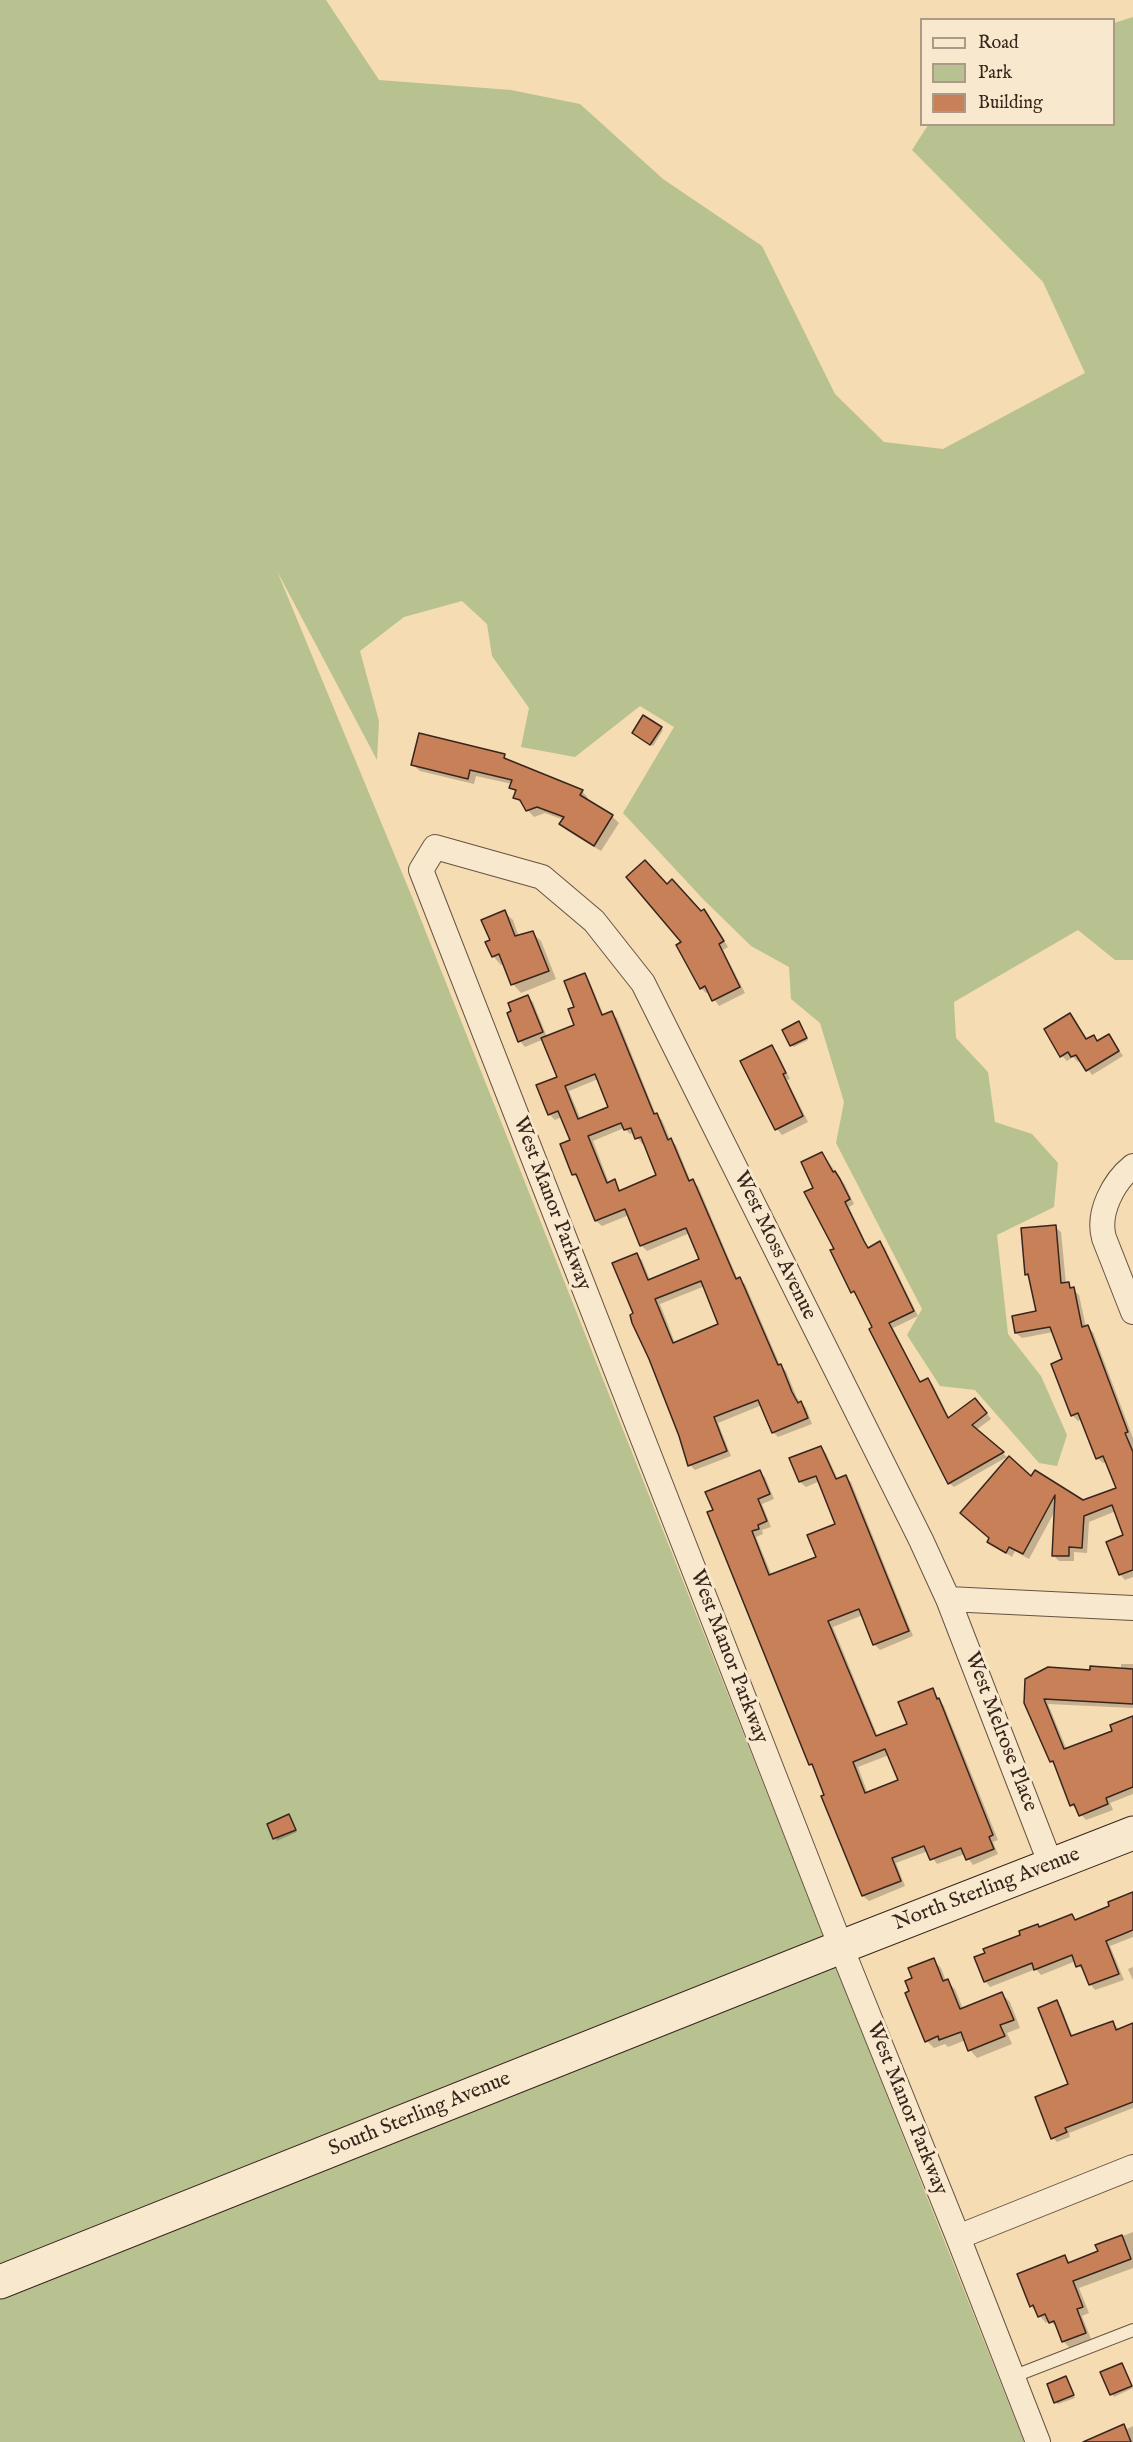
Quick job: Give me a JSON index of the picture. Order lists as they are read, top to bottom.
{
  "streets": {
    "street": [
      "West Manor Parkway",
      "West Moss Avenue",
      "West Melrose Place",
      "North Sterling Avenue",
      "South Sterling Avenue"
    ]
  },
  "crossings": [
    ["West Manor Parkway", "West Moss Avenue"],
    ["West Manor Parkway", "North Sterling Avenue"],
    ["West Manor Parkway", "South Sterling Avenue"],
    ["West Moss Avenue", "West Melrose Place"],
    ["West Melrose Place", "North Sterling Avenue"],
    ["North Sterling Avenue", "South Sterling Avenue"]
  ],
  "legend": ["Road", "Park", "Building"]
}
